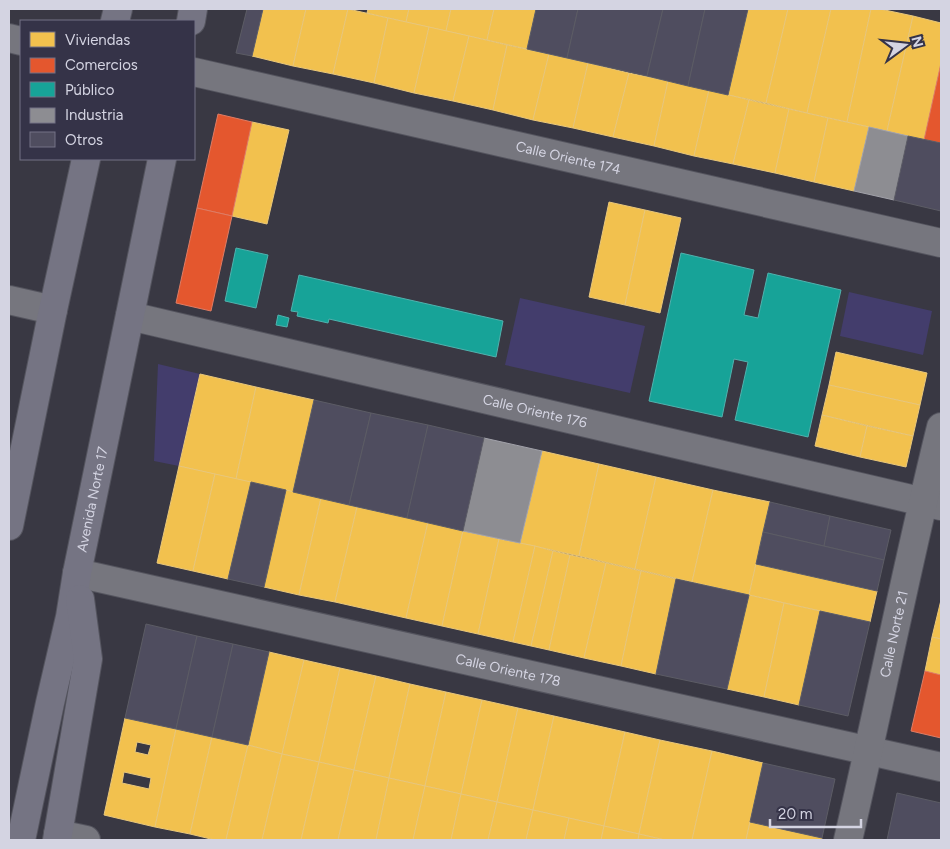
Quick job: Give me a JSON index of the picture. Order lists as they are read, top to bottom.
{
  "streets": {
    "main road": ["Avenida Norte 17"],
    "street": [
      "Calle Oriente 174",
      "Calle Oriente 176",
      "Calle Norte 21",
      "Calle Oriente 178"
    ]
  },
  "crossings": [
    ["Calle Oriente 176", "Avenida Norte 17"],
    ["Calle Oriente 176", "Calle Norte 21"],
    ["Avenida Norte 17", "Calle Oriente 178"],
    ["Calle Norte 21", "Calle Oriente 178"]
  ],
  "legend": [
    "Viviendas",
    "Comercios",
    "Público",
    "Industria",
    "Otros"
  ],
  "scale_bar": "20 m",
  "north": "right"
}
